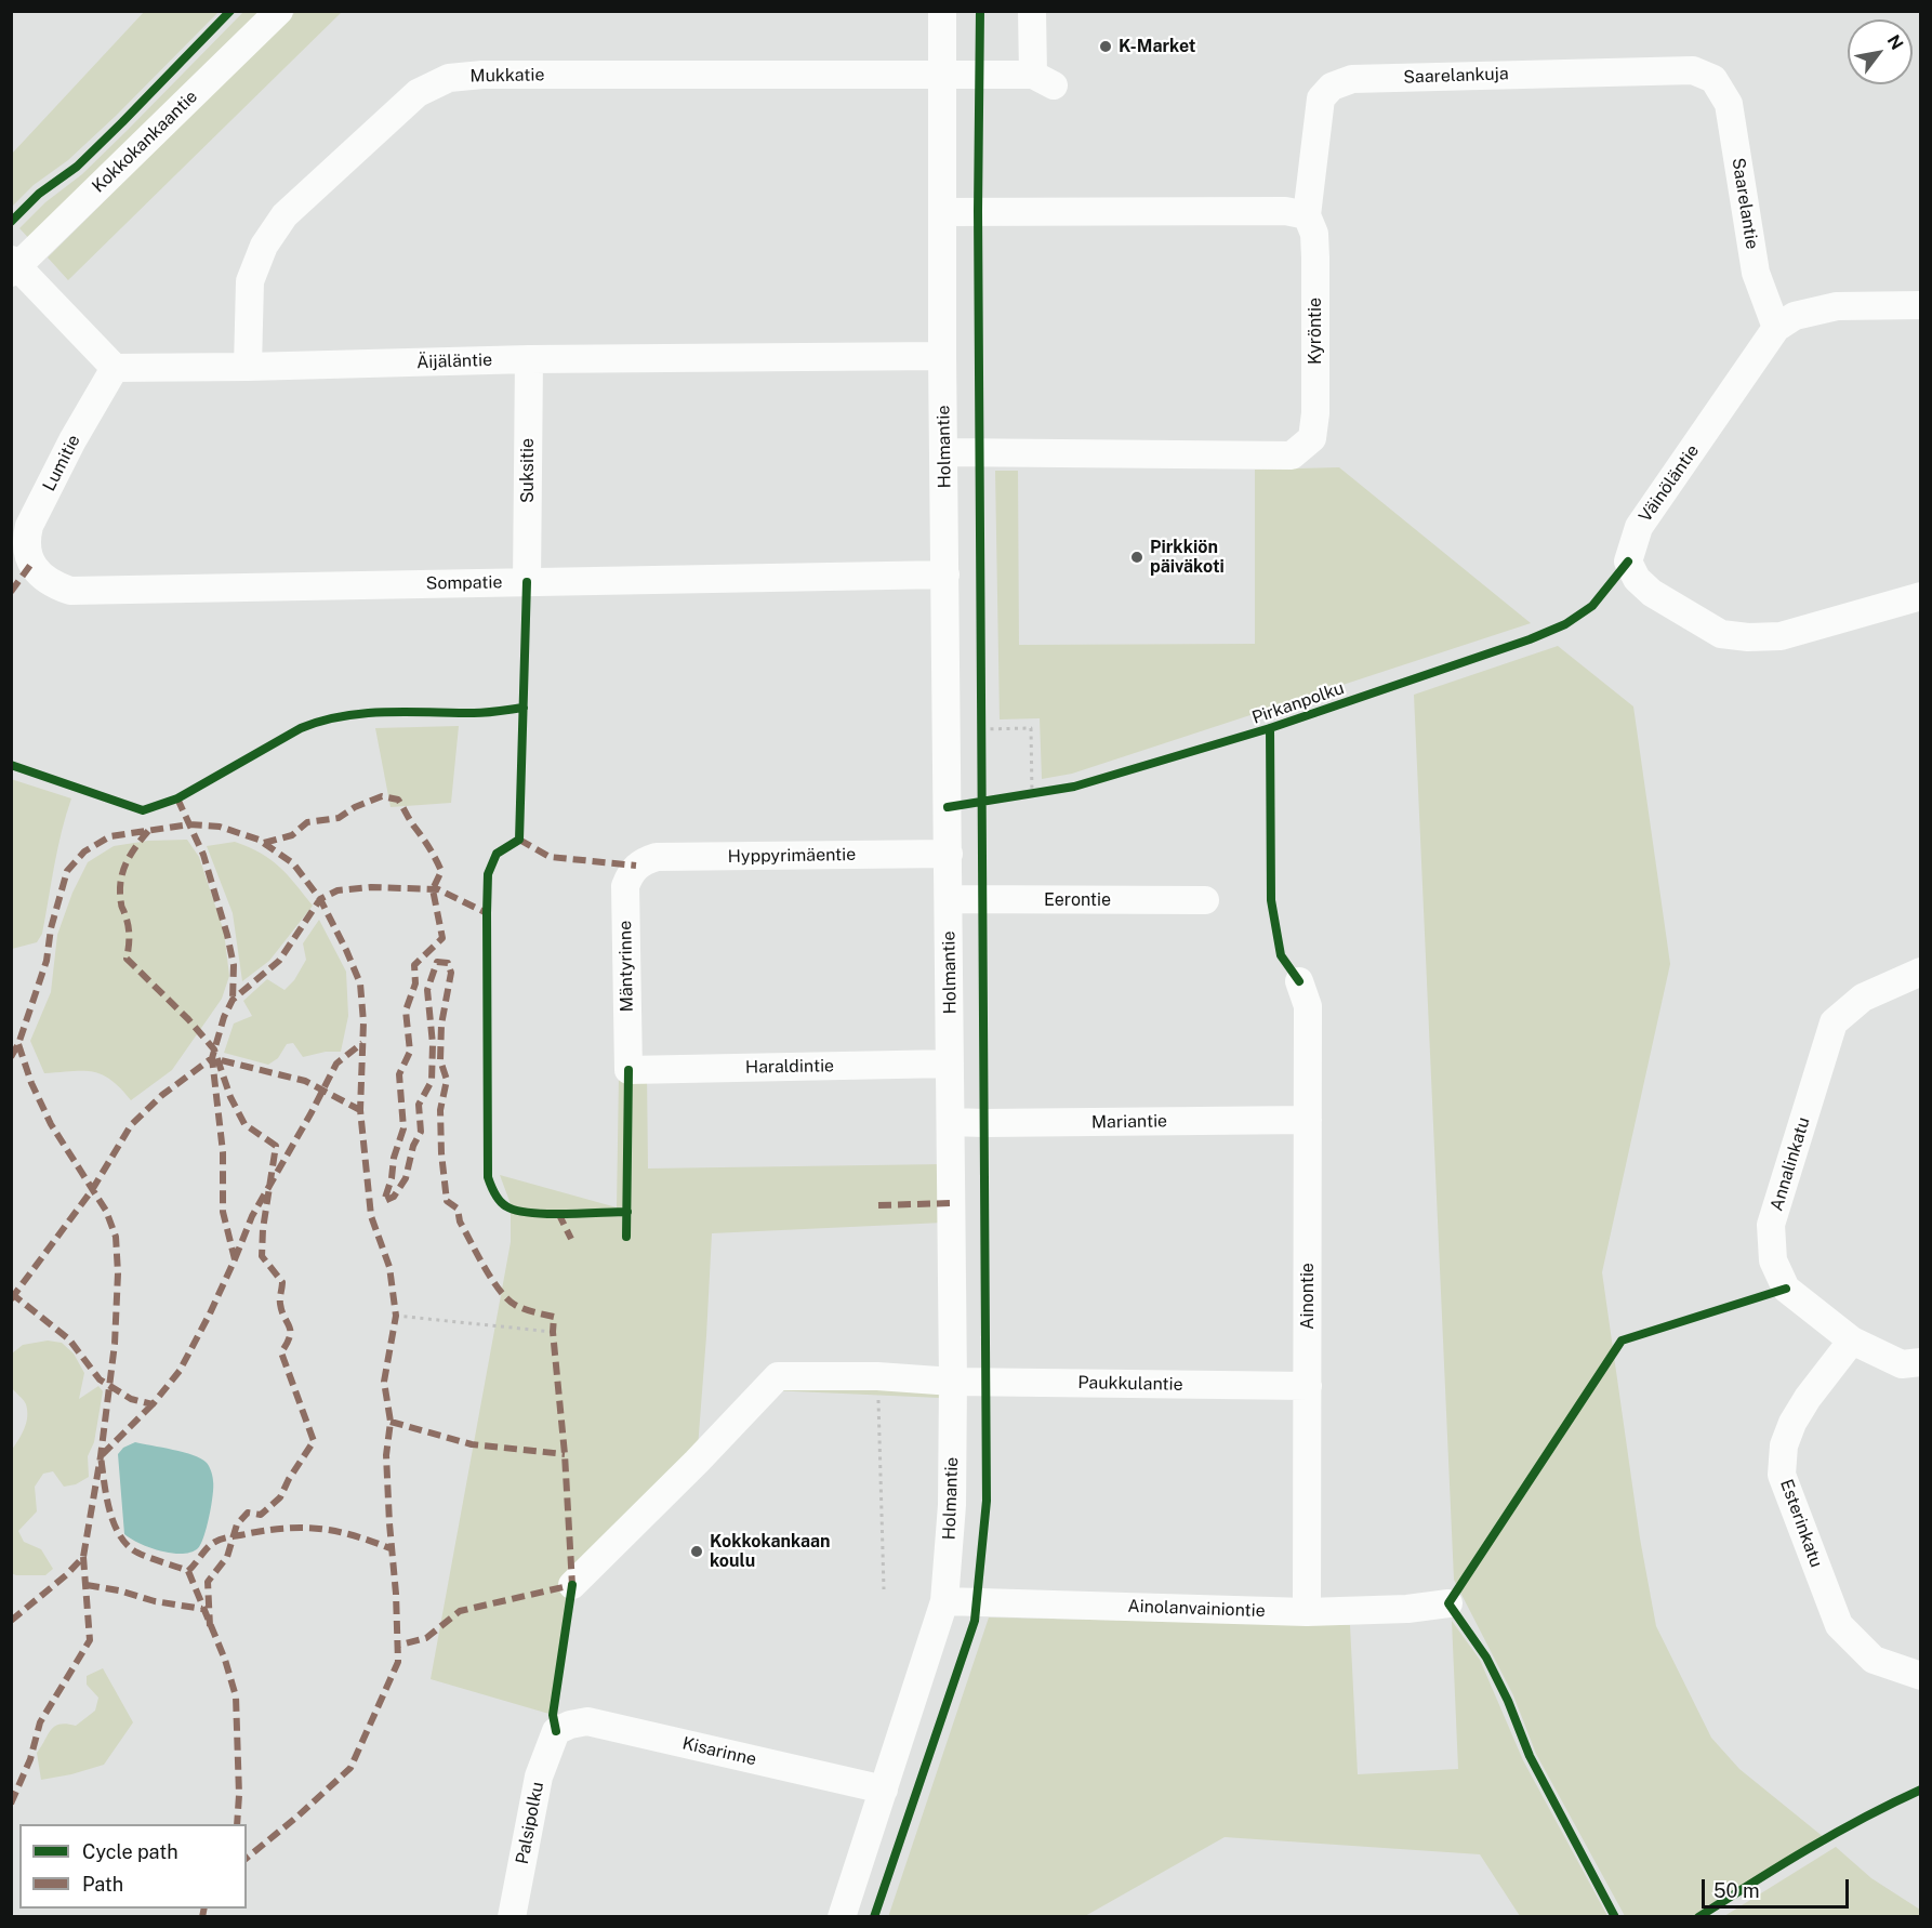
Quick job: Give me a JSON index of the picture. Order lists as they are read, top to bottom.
{
  "streets": {
    "street": [
      "Mukkatie",
      "Saarelankuja",
      "Kokkokankaantie",
      "Saarelantie",
      "Kyröntie",
      "Äijäläntie",
      "Holmantie",
      "Lumitie",
      "Suksitie",
      "Väinöläntie",
      "Sompatie",
      "Hyppyrimäentie",
      "Eerontie",
      "Mäntyrinne",
      "Haraldintie",
      "Mariantie",
      "Annalinkatu",
      "Ainontie",
      "Paukkulantie",
      "Esterinkatu",
      "Ainolanvainiontie",
      "Kisarinne",
      "Palsipolku"
    ],
    "cycle path": ["Pirkanpolku"]
  },
  "crossings": [
    ["Mukkatie", "Äijäläntie"],
    ["Mukkatie", "Holmantie"],
    ["Saarelankuja", "Saarelantie"],
    ["Saarelankuja", "Kyröntie"],
    ["Saarelantie", "Väinöläntie"],
    ["Kyröntie", "Holmantie"],
    ["Äijäläntie", "Holmantie"],
    ["Äijäläntie", "Lumitie"],
    ["Äijäläntie", "Suksitie"],
    ["Holmantie", "Sompatie"],
    ["Holmantie", "Hyppyrimäentie"],
    ["Holmantie", "Eerontie"],
    ["Holmantie", "Haraldintie"],
    ["Holmantie", "Mariantie"],
    ["Holmantie", "Paukkulantie"],
    ["Holmantie", "Ainolanvainiontie"],
    ["Holmantie", "Kisarinne"],
    ["Lumitie", "Sompatie"],
    ["Suksitie", "Sompatie"],
    ["Hyppyrimäentie", "Mäntyrinne"],
    ["Mäntyrinne", "Haraldintie"],
    ["Mariantie", "Ainontie"],
    ["Annalinkatu", "Esterinkatu"],
    ["Ainontie", "Paukkulantie"],
    ["Ainontie", "Ainolanvainiontie"],
    ["Kisarinne", "Palsipolku"]
  ],
  "places": ["K-Market", "Pirkkiön päiväkoti", "Kokkokankaan koulu"],
  "legend": ["Cycle path", "Path"],
  "scale_bar": "50 m",
  "north": "top right"
}
